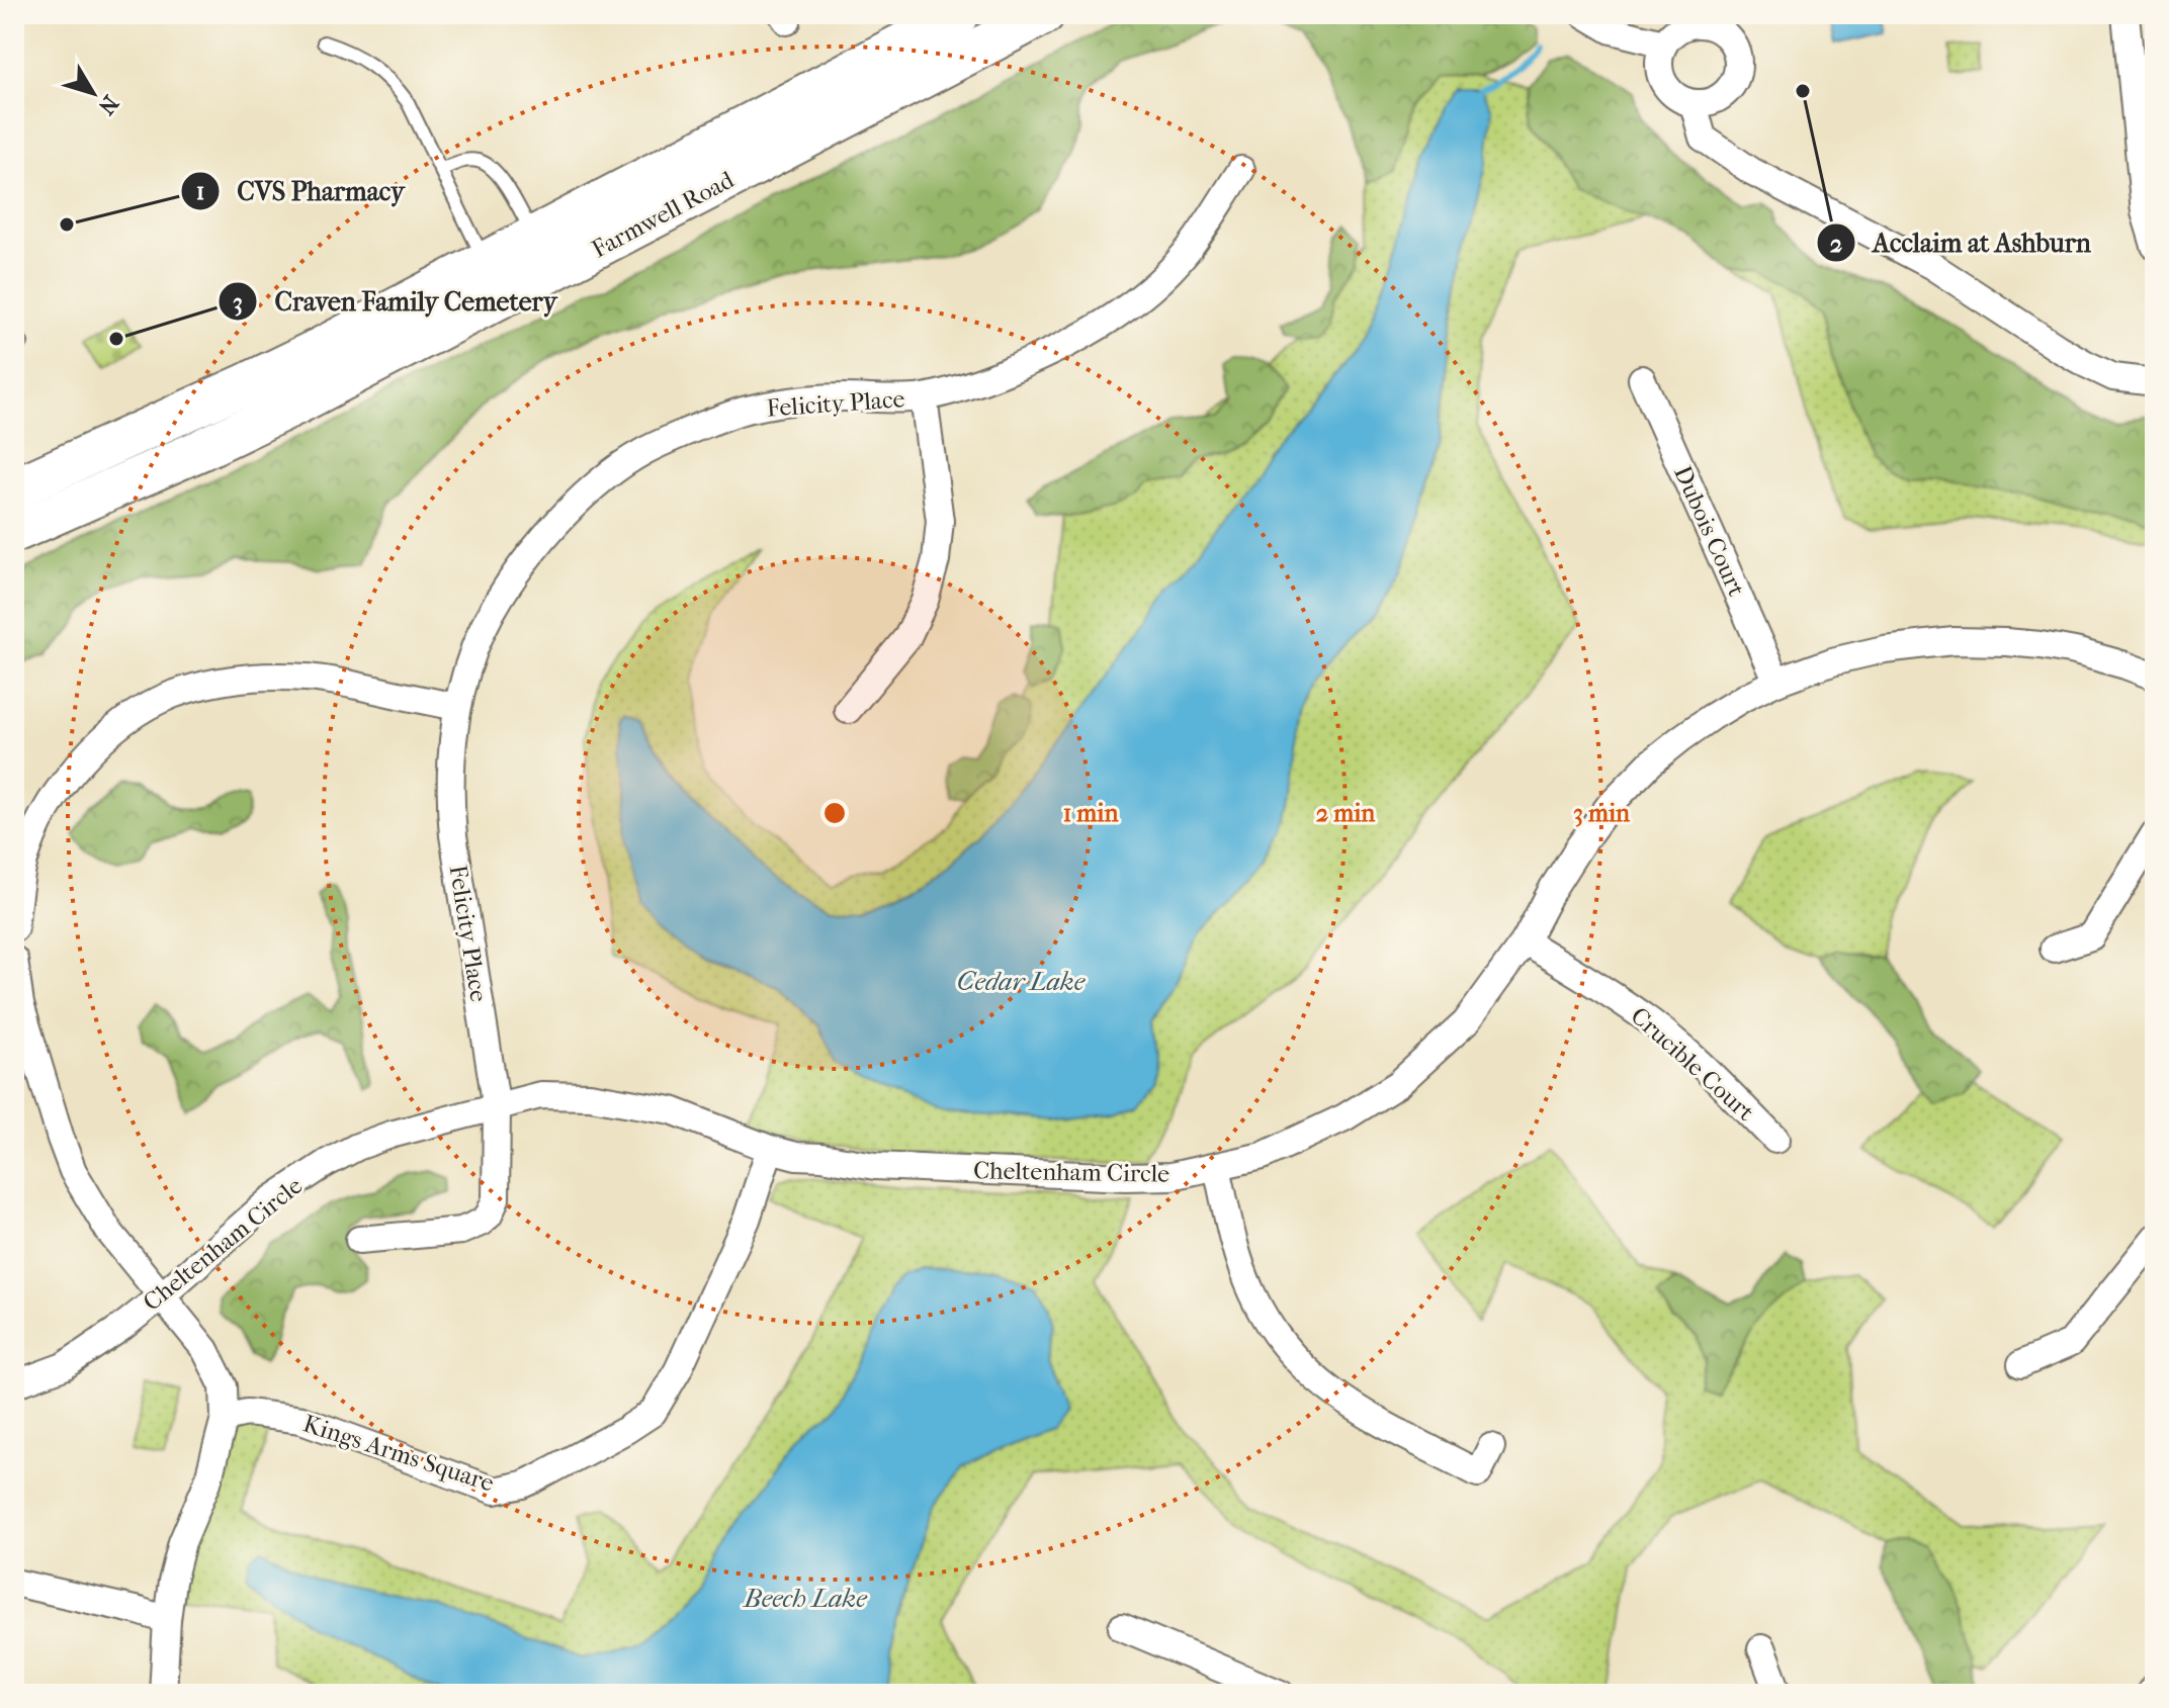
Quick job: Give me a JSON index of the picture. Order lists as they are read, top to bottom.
{
  "streets": {
    "main road": ["Farmwell Road"],
    "street": [
      "Felicity Place",
      "Dubois Court",
      "Crucible Court",
      "Cheltenham Circle",
      "Kings Arms Square"
    ]
  },
  "crossings": [
    ["Felicity Place", "Cheltenham Circle"],
    ["Dubois Court", "Cheltenham Circle"],
    ["Crucible Court", "Cheltenham Circle"],
    ["Cheltenham Circle", "Kings Arms Square"]
  ],
  "water": ["Cedar Lake", "Beech Lake"],
  "places": ["Acclaim at Ashburn", "CVS Pharmacy", "Craven Family Cemetery"],
  "north": "bottom right",
  "rings": ["1 min", "2 min", "3 min"]
}
